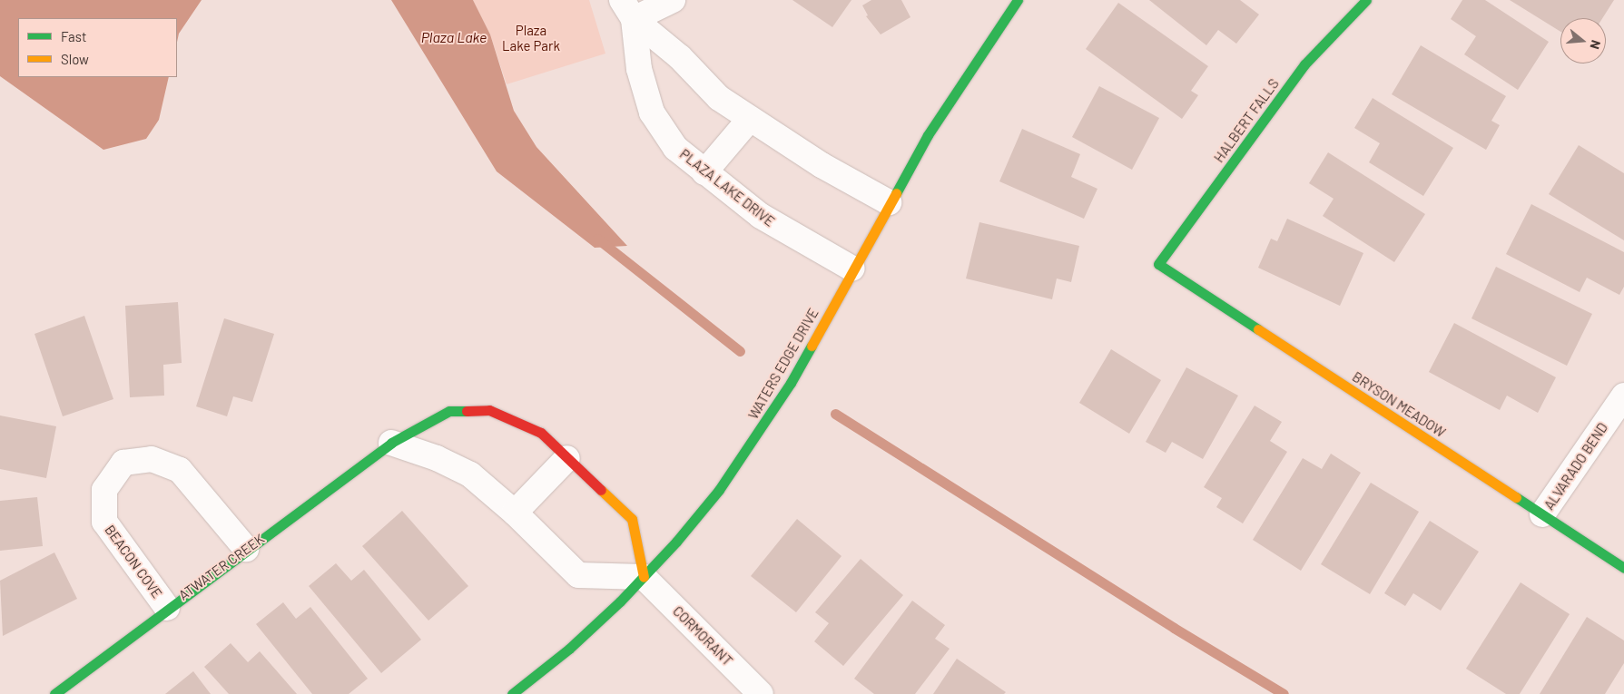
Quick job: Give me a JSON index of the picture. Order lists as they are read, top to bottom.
{
  "streets": {
    "street": [
      "HALBERT FALLS",
      "PLAZA LAKE DRIVE",
      "WATERS EDGE DRIVE",
      "BRYSON MEADOW",
      "ALVARADO BEND",
      "BEACON COVE",
      "ATWATER CREEK",
      "CORMORANT"
    ]
  },
  "crossings": [
    ["HALBERT FALLS", "BRYSON MEADOW"],
    ["PLAZA LAKE DRIVE", "WATERS EDGE DRIVE"],
    ["WATERS EDGE DRIVE", "ATWATER CREEK"],
    ["WATERS EDGE DRIVE", "CORMORANT"],
    ["BRYSON MEADOW", "ALVARADO BEND"],
    ["BEACON COVE", "ATWATER CREEK"],
    ["ATWATER CREEK", "CORMORANT"]
  ],
  "water": ["Plaza Lake"],
  "parks": ["Plaza Lake Park"],
  "legend": ["Fast", "Slow"],
  "north": "right"
}
